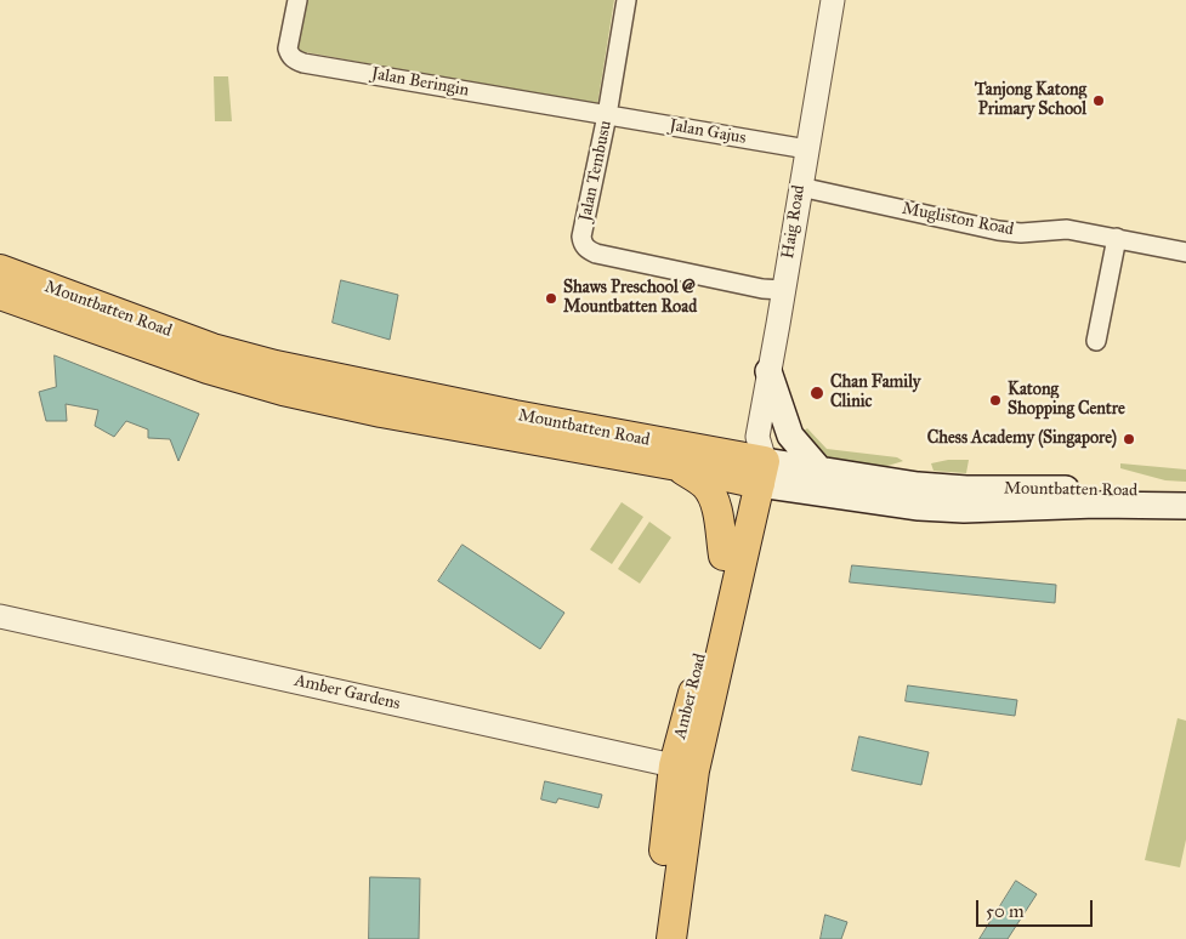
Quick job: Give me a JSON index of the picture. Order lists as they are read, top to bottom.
{
  "streets": {
    "main road": ["Mountbatten Road", "Amber Road"],
    "street": [
      "Jalan Beringin",
      "Jalan Gajus",
      "Jalan Tembusu",
      "Mugliston Road",
      "Haig Road",
      "Amber Gardens"
    ]
  },
  "crossings": [
    ["Jalan Beringin", "Jalan Gajus"],
    ["Jalan Beringin", "Jalan Tembusu"],
    ["Jalan Gajus", "Jalan Tembusu"],
    ["Jalan Gajus", "Haig Road"],
    ["Jalan Tembusu", "Haig Road"],
    ["Mugliston Road", "Haig Road"],
    ["Haig Road", "Mountbatten Road"],
    ["Haig Road", "Amber Road"],
    ["Mountbatten Road", "Amber Road"],
    ["Amber Gardens", "Amber Road"]
  ],
  "places": [
    "Tanjong Katong Primary School",
    "Shaws Preschool @ Mountbatten Road",
    "Chan Family Clinic",
    "Katong Shopping Centre",
    "Chess Academy (Singapore)"
  ],
  "scale_bar": "50 m"
}
